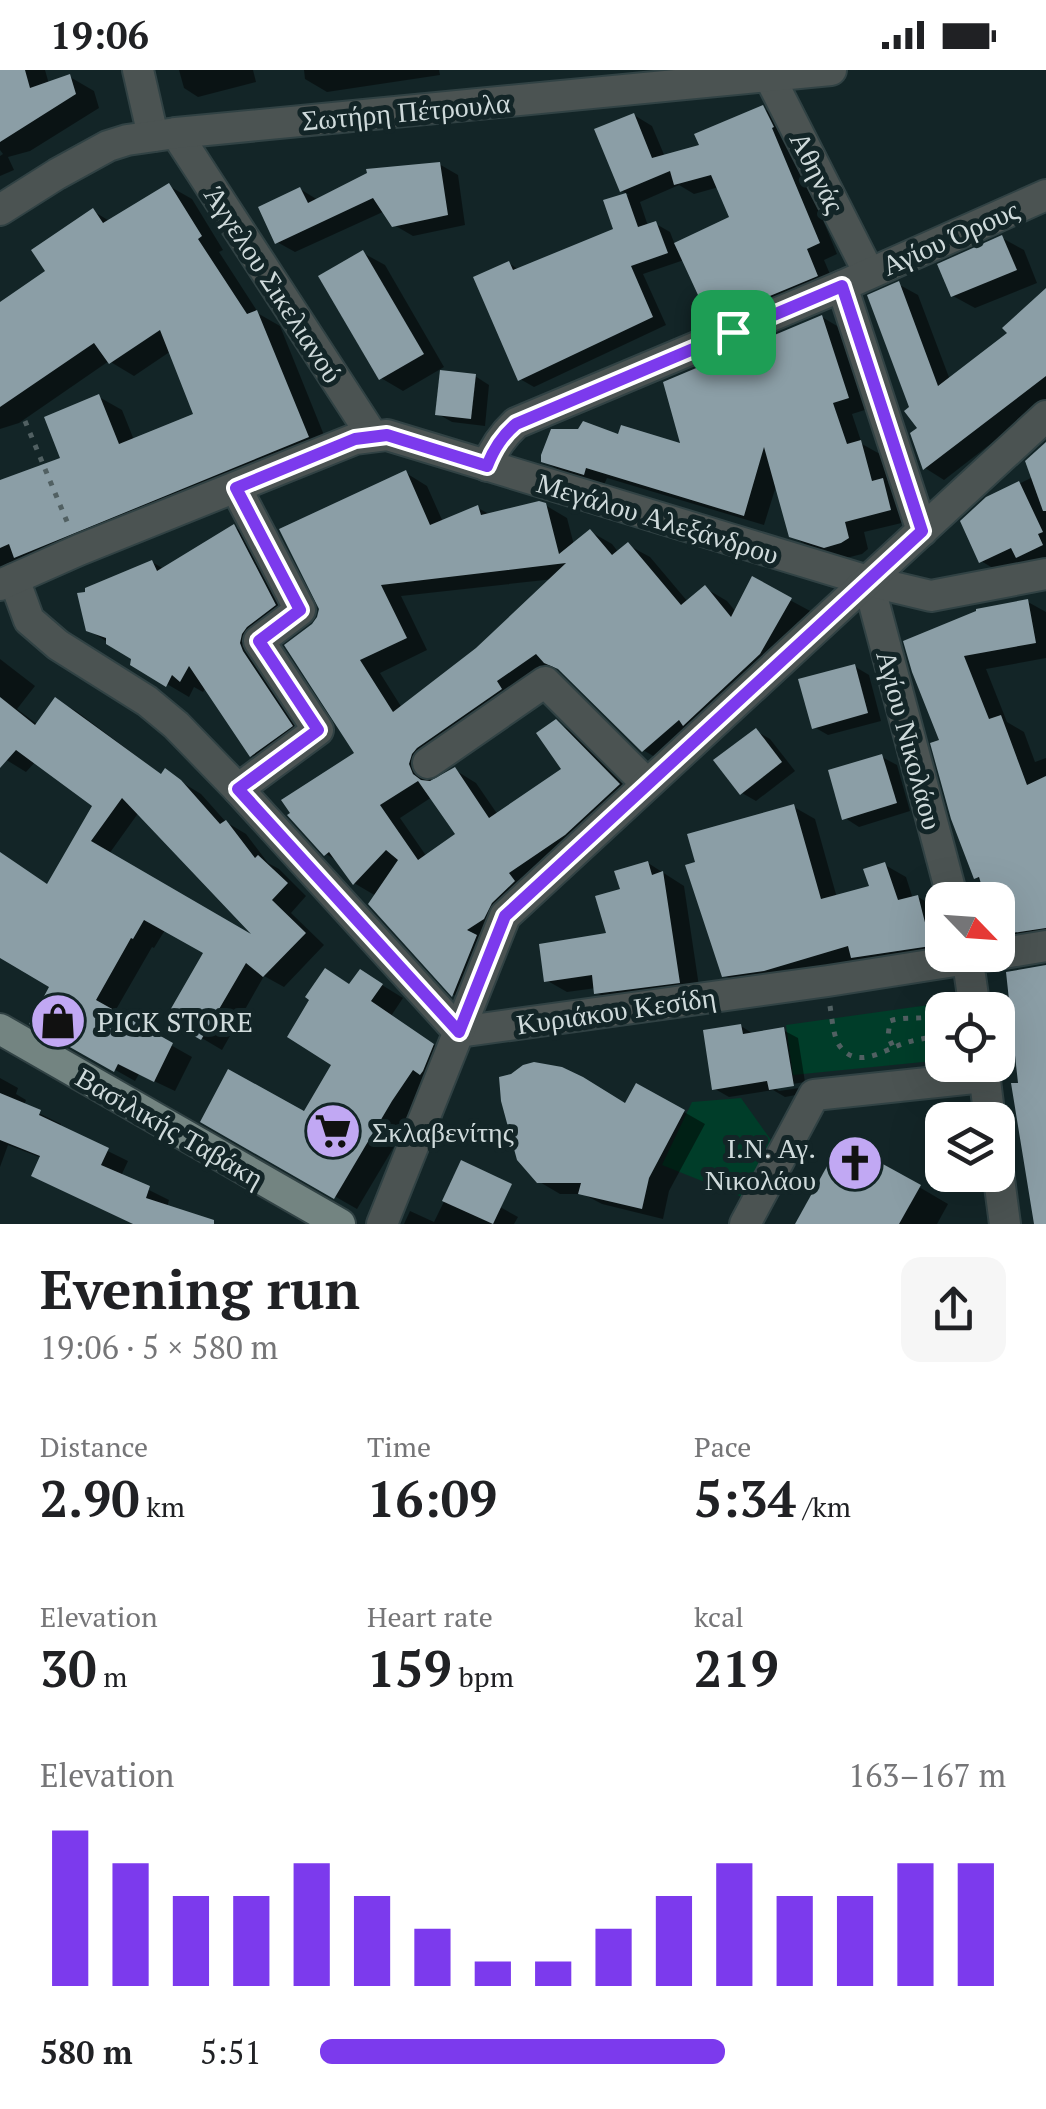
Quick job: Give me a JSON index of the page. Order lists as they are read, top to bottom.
{
  "streets": {
    "main road": ["Βασιλικής Ταβάκη"],
    "street": [
      "Σωτήρη Πέτρουλα",
      "Αθηνάς",
      "Αγίου Όρους",
      "Άγγελου Σικελιανού",
      "Μεγάλου Αλεξάνδρου",
      "Αγίου Νικολάου",
      "Κυριάκου Κεσίδη"
    ]
  },
  "crossings": [
    ["Σωτήρη Πέτρουλα", "Αθηνάς"],
    ["Σωτήρη Πέτρουλα", "Άγγελου Σικελιανού"],
    ["Αθηνάς", "Αγίου Όρους"],
    ["Αγίου Όρους", "Μεγάλου Αλεξάνδρου"],
    ["Άγγελου Σικελιανού", "Μεγάλου Αλεξάνδρου"],
    ["Μεγάλου Αλεξάνδρου", "Αγίου Νικολάου"]
  ],
  "places": {
    "shop": ["PICK STORE"],
    "supermarket": ["Σκλαβενίτης"],
    "church": ["Ι.Ν. Αγ. Νικολάου"]
  },
  "north": "bottom right",
  "page": {
    "status": "19:06",
    "heading": ["Evening run", "19:06 · 5 × 580 m"],
    "stats": [
      ["Distance", "2.90 km"],
      ["Time", "16:09"],
      ["Pace", "5:34 /km"],
      ["Elevation", "30 m"],
      ["Heart rate", "159 bpm"],
      ["kcal", "219"]
    ],
    "chart": ["Elevation", "163–167 m"],
    "list": [
      {
        "name": "580 m",
        "note": "5:51"
      }
    ]
  }
}
